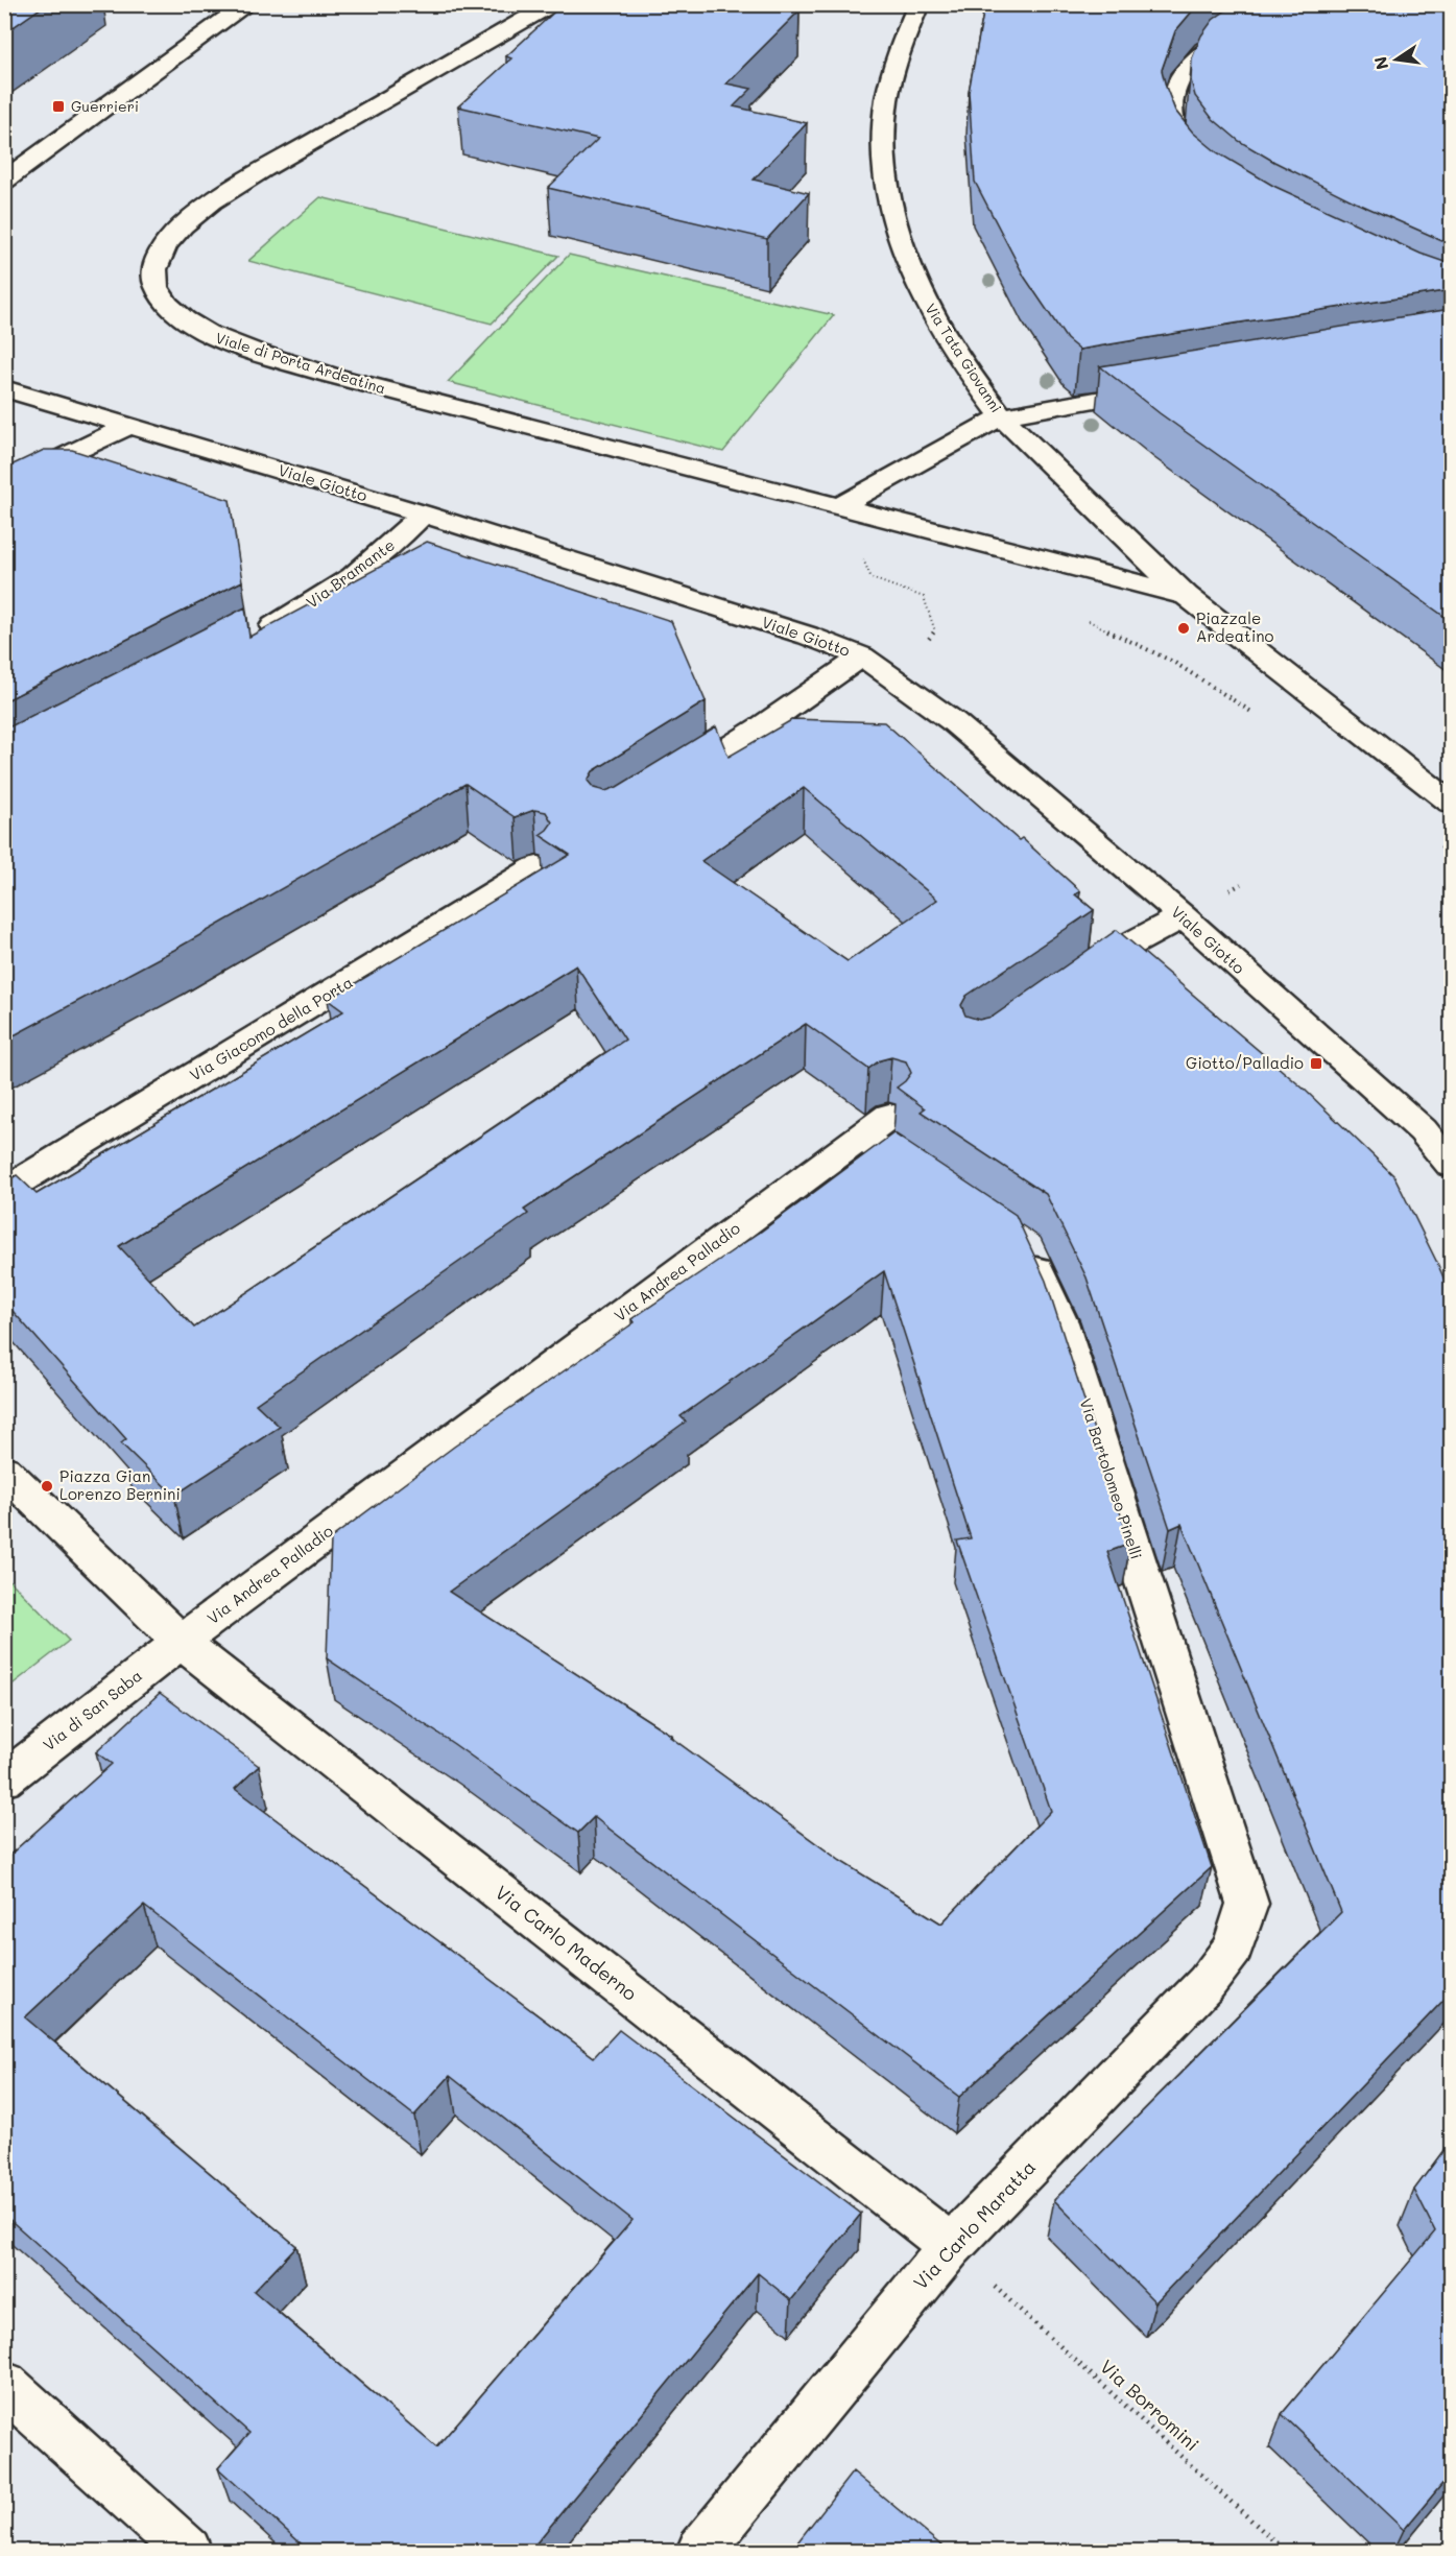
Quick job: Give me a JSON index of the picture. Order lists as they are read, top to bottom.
{
  "streets": {
    "street": [
      "Via Tata Giovanni",
      "Viale di Porta Ardeatina",
      "Viale Giotto",
      "Via Bramante",
      "Via Giacomo della Porta",
      "Via Andrea Palladio",
      "Via Bartolomeo Pinelli",
      "Via di San Saba",
      "Via Carlo Maderno",
      "Via Carlo Maratta"
    ],
    "path": ["Via Borromini"]
  },
  "crossings": [
    ["Viale Giotto", "Via Bramante"],
    ["Via Andrea Palladio", "Via di San Saba"],
    ["Via Andrea Palladio", "Via Carlo Maderno"],
    ["Via Bartolomeo Pinelli", "Via Carlo Maratta"],
    ["Via di San Saba", "Via Carlo Maderno"],
    ["Via Carlo Maderno", "Via Carlo Maratta"]
  ],
  "places": {
    "transit": ["Guerrieri", "Giotto/Palladio"],
    "other": ["Piazzale Ardeatino", "Piazza Gian Lorenzo Bernini"]
  },
  "north": "left"
}
